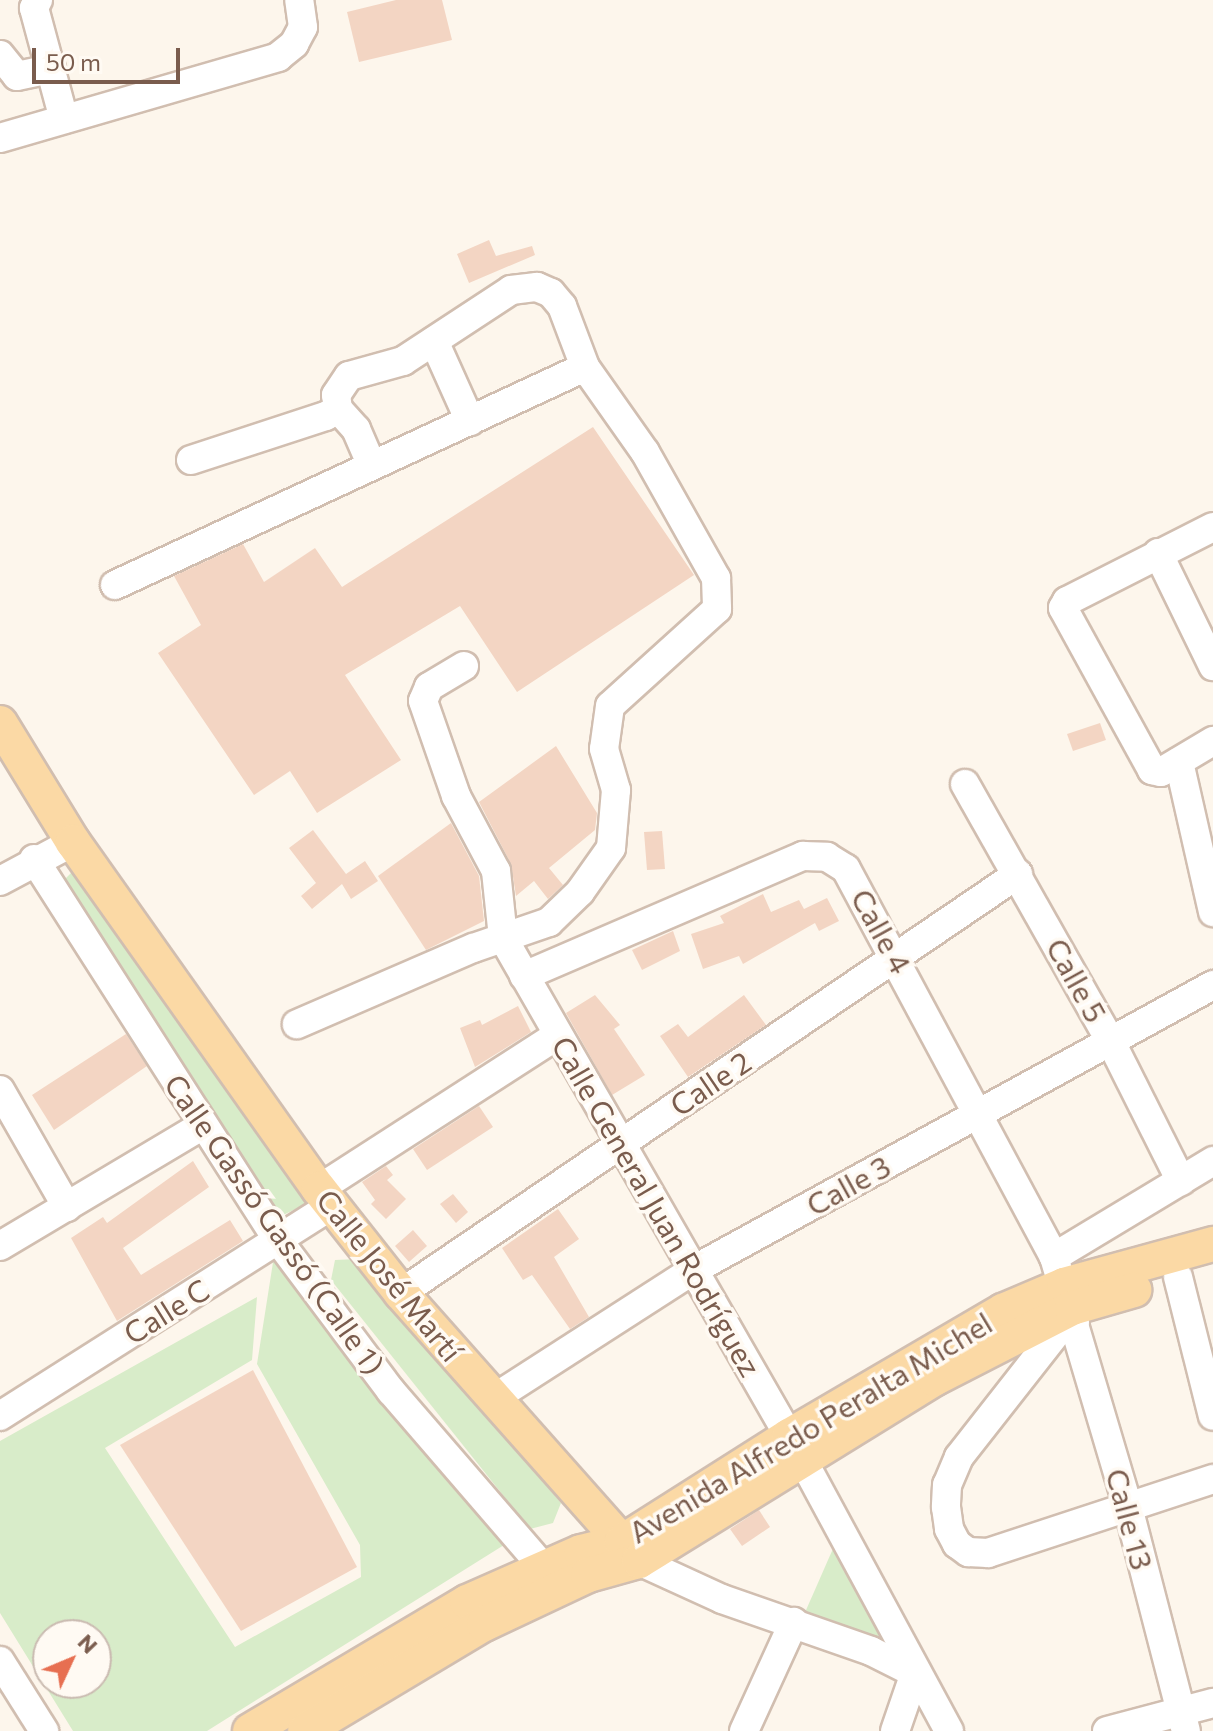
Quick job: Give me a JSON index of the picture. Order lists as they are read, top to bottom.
{
  "streets": {
    "main road": ["Calle José Martí", "Avenida Alfredo Peralta Michel"],
    "street": [
      "Calle 4",
      "Calle 5",
      "Calle 2",
      "Calle 3",
      "Calle General Juan Rodríguez",
      "Calle Gassó Gassó (Calle 1)",
      "Calle C",
      "Calle 13"
    ]
  },
  "crossings": [
    ["Calle 4", "Calle 2"],
    ["Calle 4", "Calle 3"],
    ["Calle 4", "Calle General Juan Rodríguez"],
    ["Calle 4", "Avenida Alfredo Peralta Michel"],
    ["Calle 4", "Calle 13"],
    ["Calle 5", "Calle 2"],
    ["Calle 5", "Calle 3"],
    ["Calle 2", "Calle General Juan Rodríguez"],
    ["Calle 2", "Calle José Martí"],
    ["Calle 3", "Calle General Juan Rodríguez"],
    ["Calle 3", "Calle José Martí"],
    ["Calle General Juan Rodríguez", "Calle José Martí"],
    ["Calle General Juan Rodríguez", "Calle C"],
    ["Calle General Juan Rodríguez", "Avenida Alfredo Peralta Michel"],
    ["Calle Gassó Gassó (Calle 1)", "Calle C"],
    ["Calle Gassó Gassó (Calle 1)", "Avenida Alfredo Peralta Michel"],
    ["Calle José Martí", "Calle C"],
    ["Calle José Martí", "Avenida Alfredo Peralta Michel"],
    ["Avenida Alfredo Peralta Michel", "Calle 13"]
  ],
  "scale_bar": "50 m",
  "north": "top right"
}
